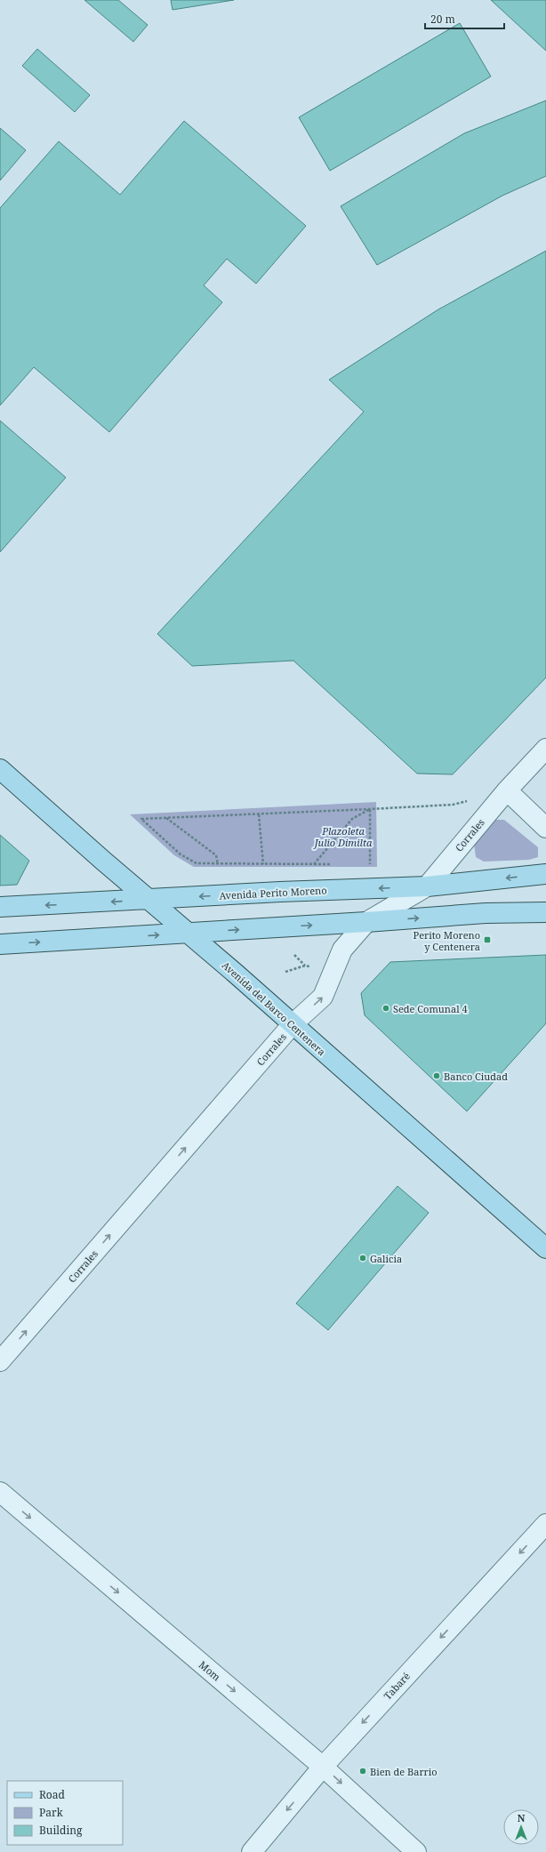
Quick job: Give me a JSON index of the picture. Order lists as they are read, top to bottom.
{
  "streets": {
    "main road": ["Avenida Perito Moreno", "Avenida del Barco Centenera"],
    "street": ["Corrales", "Mom", "Tabaré"]
  },
  "crossings": [
    ["Corrales", "Avenida Perito Moreno"],
    ["Corrales", "Avenida del Barco Centenera"],
    ["Avenida Perito Moreno", "Avenida del Barco Centenera"],
    ["Mom", "Tabaré"]
  ],
  "one_way": ["Corrales", "Mom", "Tabaré"],
  "parks": ["Plazoleta Julio Dimilta"],
  "places": {
    "transit": ["Perito Moreno y Centenera"],
    "other": [
      "Sede Comunal 4",
      "Banco Ciudad",
      "Galicia",
      "Bien de Barrio"
    ]
  },
  "legend": ["Road", "Park", "Building"],
  "scale_bar": "20 m",
  "north": "top"
}
